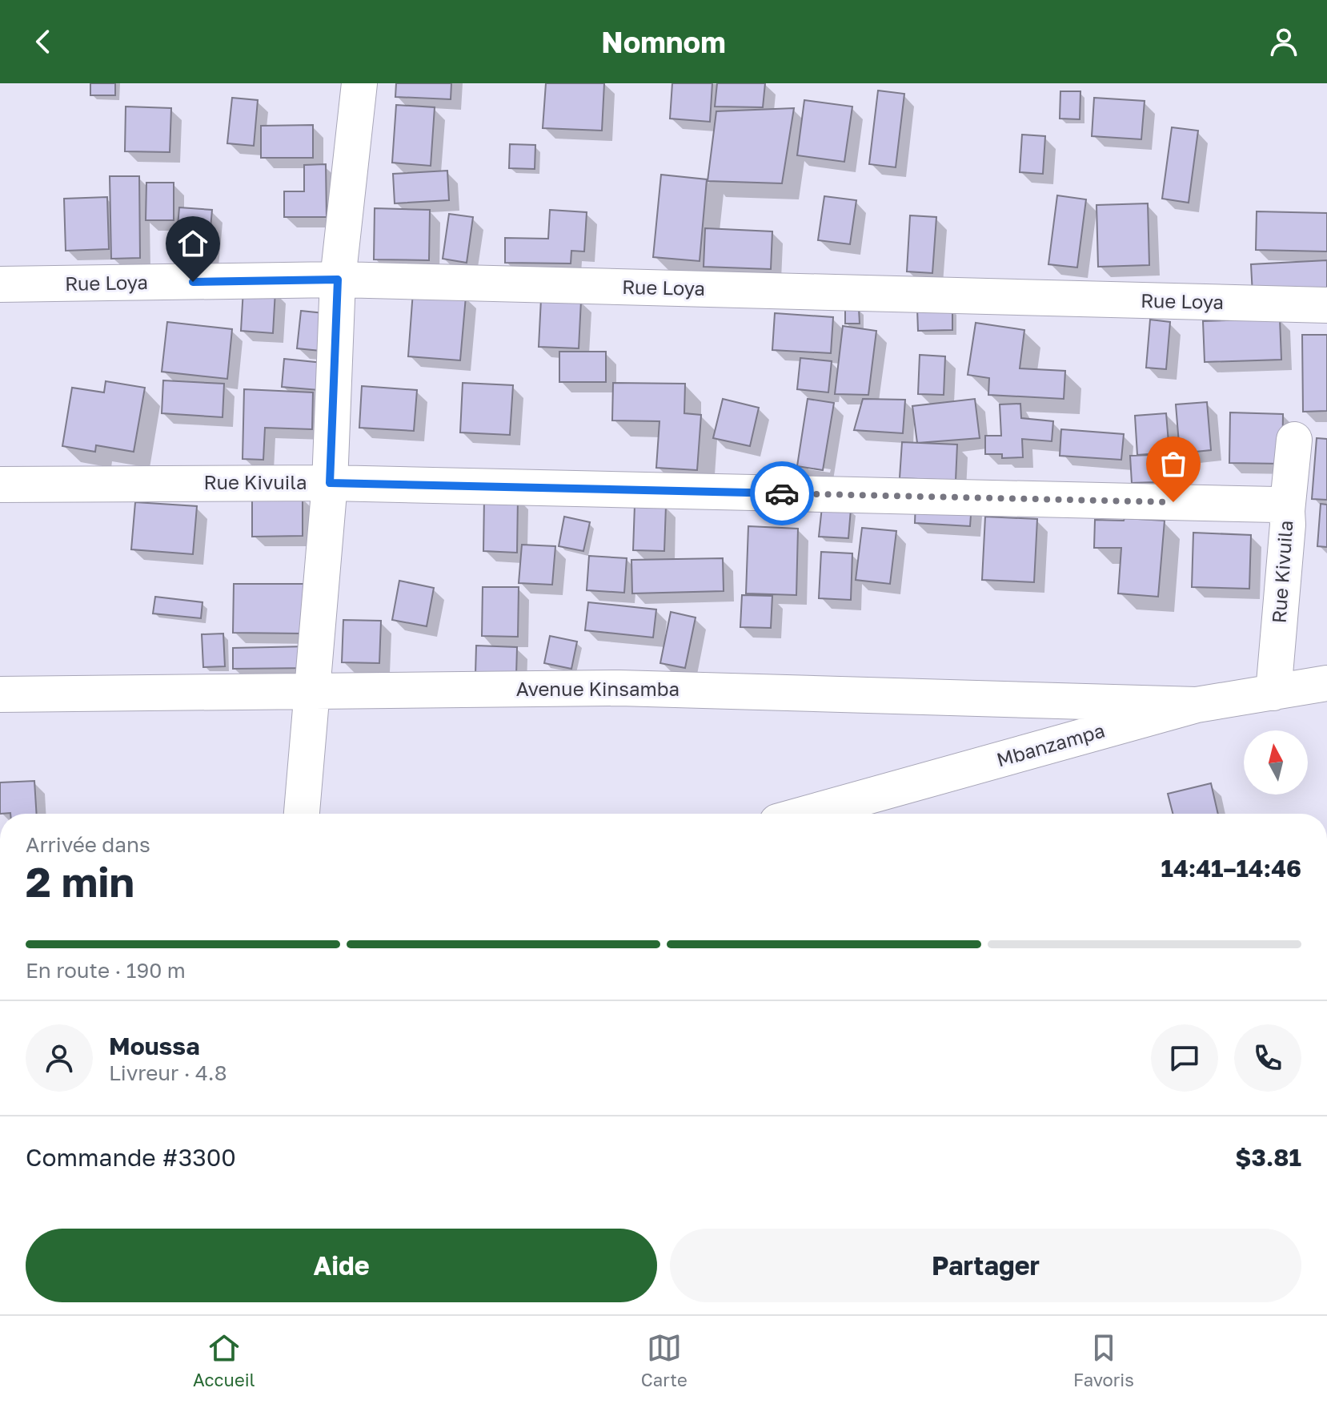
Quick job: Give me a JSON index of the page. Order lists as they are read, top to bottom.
{
  "streets": {
    "street": [
      "Rue Loya",
      "Rue Kivuila",
      "Avenue Kinsamba",
      "Mbanzampa"
    ]
  },
  "crossings": [
    ["Rue Kivuila", "Mbanzampa"],
    ["Avenue Kinsamba", "Mbanzampa"]
  ],
  "north": "top",
  "page": {
    "header": "Nomnom",
    "heading": ["2 min", "Arrivée dans", "14:41–14:46"],
    "panel": [
      "Moussa",
      "Livreur · 4.8",
      "Commande #3300",
      "$3.81"
    ],
    "bar": "En route · 190 m",
    "buttons": ["Aide", "Partager"],
    "tabs": ["Accueil", "Carte", "Favoris"]
  }
}
